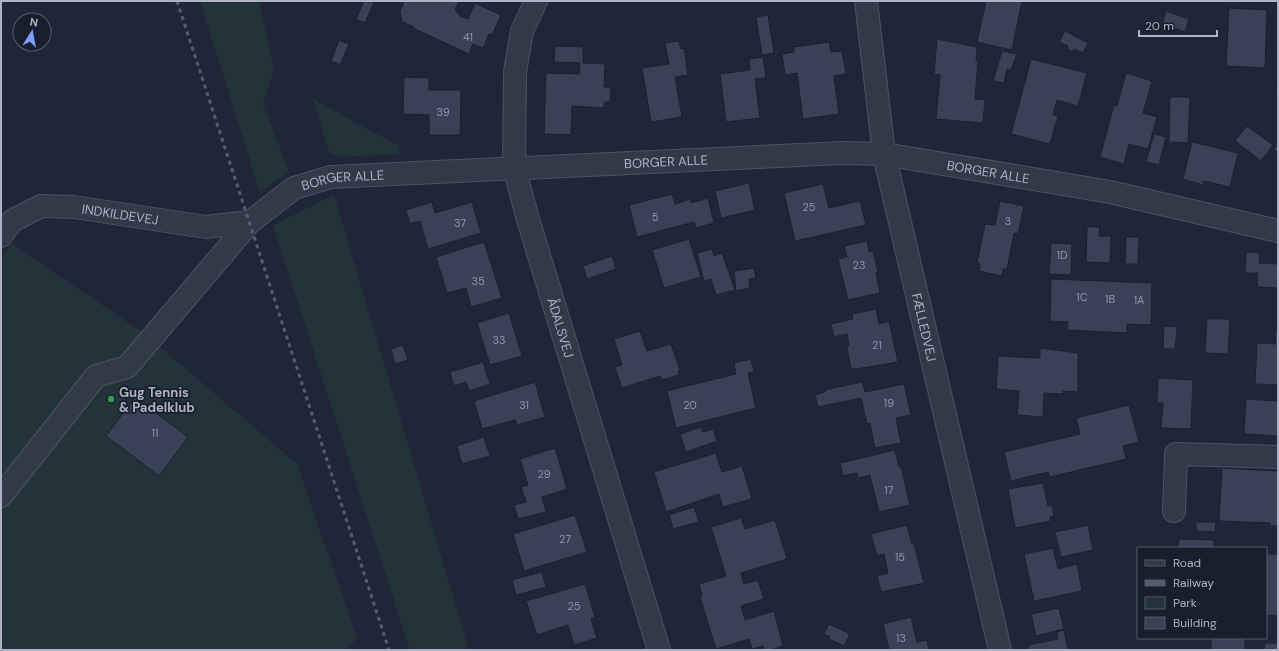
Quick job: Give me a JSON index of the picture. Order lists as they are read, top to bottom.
{
  "streets": {
    "street": [
      "BORGER ALLE",
      "INDKILDEVEJ",
      "FÆLLEDVEJ",
      "ÅDALSVEJ"
    ]
  },
  "crossings": [
    ["BORGER ALLE", "INDKILDEVEJ"],
    ["BORGER ALLE", "FÆLLEDVEJ"],
    ["BORGER ALLE", "ÅDALSVEJ"]
  ],
  "places": ["Gug Tennis & Padelklub"],
  "house_numbers": [
    "41",
    "39",
    "25",
    "5",
    "3",
    "37",
    "1D",
    "23",
    "35",
    "1C",
    "1B",
    "1A",
    "33",
    "21",
    "19",
    "31",
    "20",
    "11",
    "29",
    "17",
    "27",
    "15",
    "25",
    "13"
  ],
  "legend": [
    "Road",
    "Railway",
    "Park",
    "Building"
  ],
  "scale_bar": "20 m",
  "north": "top"
}
